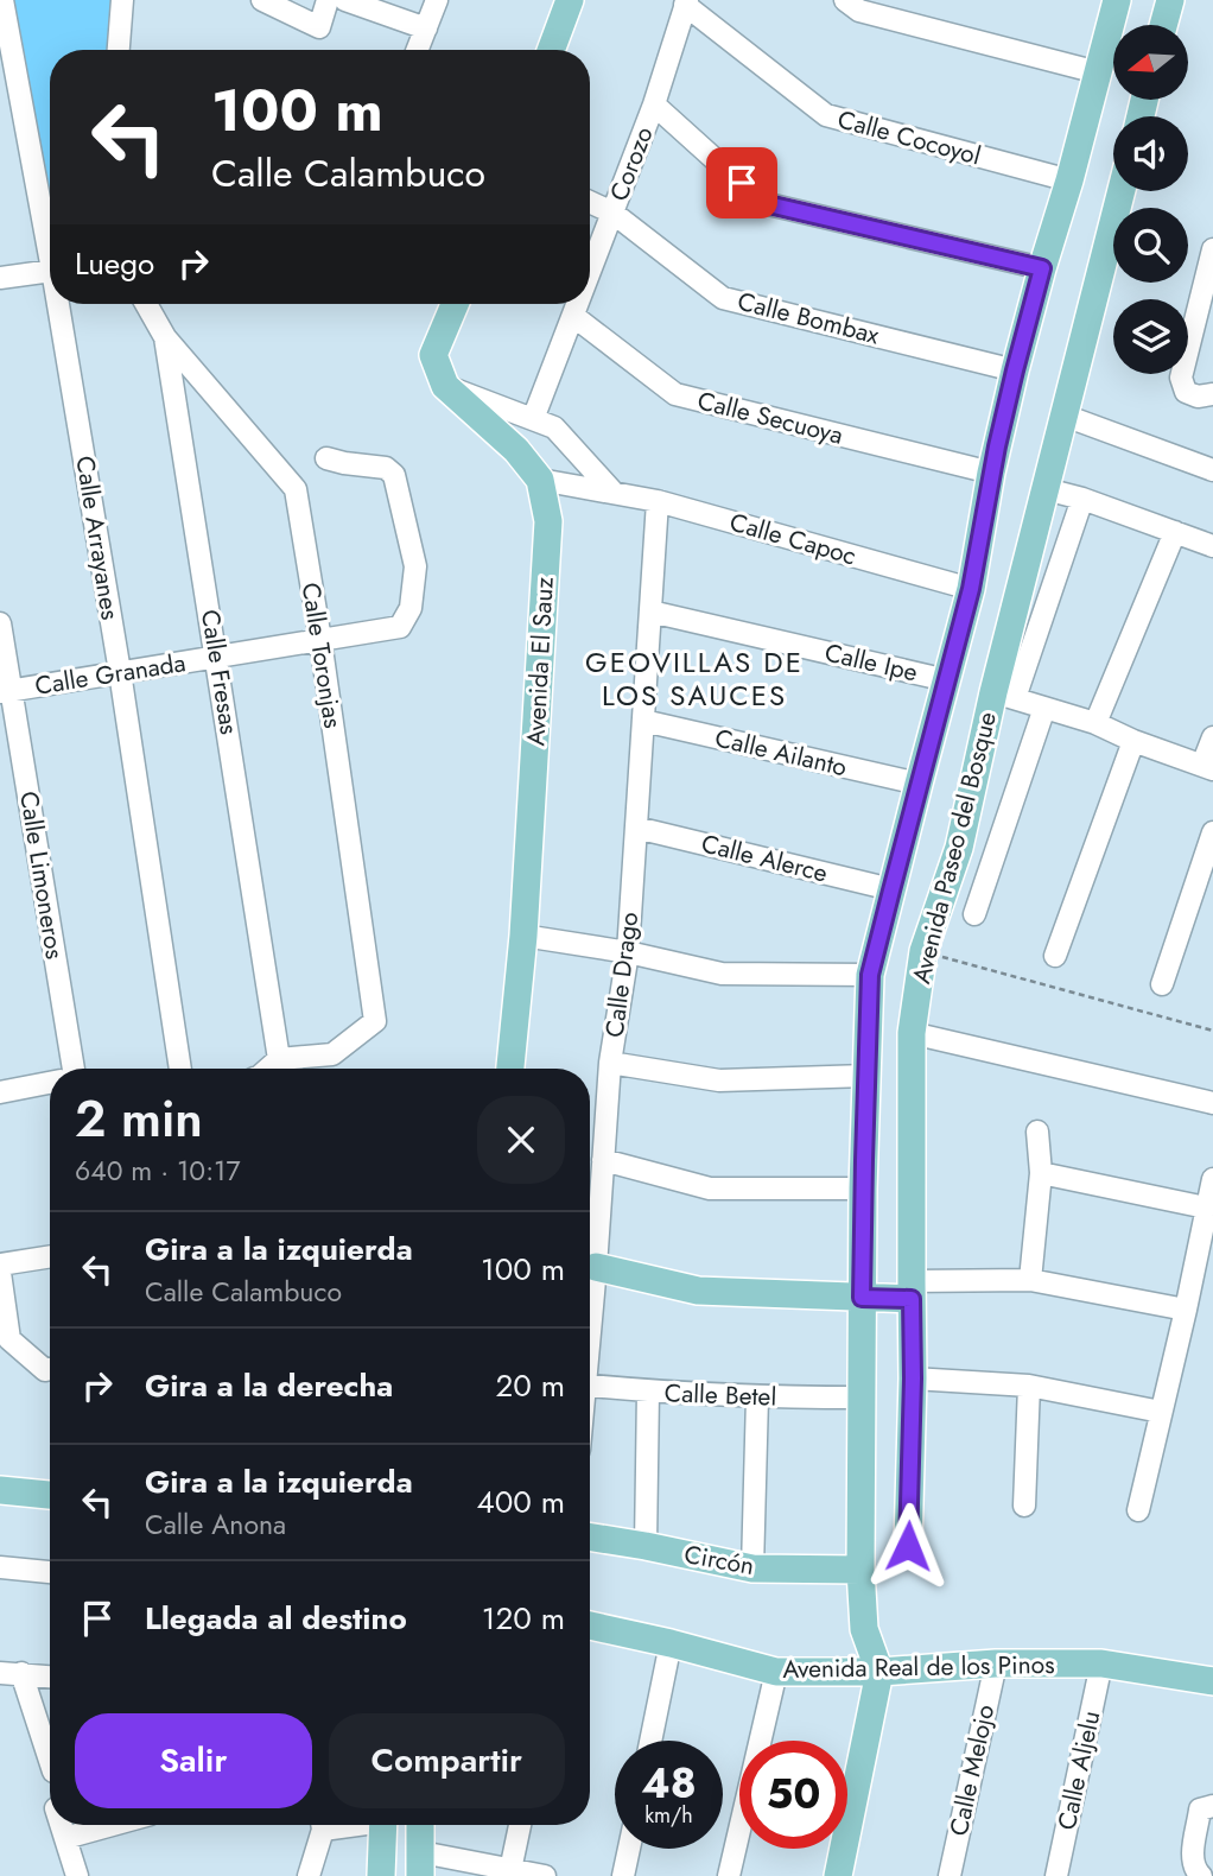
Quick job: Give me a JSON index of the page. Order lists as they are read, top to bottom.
{
  "streets": {
    "main road": [
      "Avenida El Sauz",
      "Avenida Paseo del Bosque",
      "Circón",
      "Avenida Real de los Pinos"
    ],
    "street": [
      "Calle Cocoyol",
      "Corozo",
      "Calle Bombax",
      "Calle Secuoya",
      "Calle Arrayanes",
      "Calle Capoc",
      "Calle Toronjas",
      "Calle Ipe",
      "Calle Fresas",
      "Calle Granada",
      "Calle Ailanto",
      "Calle Alerce",
      "Calle Limoneros",
      "Calle Drago",
      "Calle Betel",
      "Calle Melojo",
      "Calle Aljelu"
    ]
  },
  "crossings": [
    ["Calle Cocoyol", "Corozo"],
    ["Calle Cocoyol", "Avenida Paseo del Bosque"],
    ["Corozo", "Calle Bombax"],
    ["Corozo", "Calle Secuoya"],
    ["Calle Bombax", "Avenida Paseo del Bosque"],
    ["Calle Secuoya", "Avenida Paseo del Bosque"],
    ["Calle Arrayanes", "Calle Granada"],
    ["Calle Capoc", "Avenida El Sauz"],
    ["Calle Capoc", "Avenida Paseo del Bosque"],
    ["Calle Capoc", "Calle Drago"],
    ["Calle Toronjas", "Calle Fresas"],
    ["Calle Toronjas", "Calle Granada"],
    ["Calle Ipe", "Avenida Paseo del Bosque"],
    ["Calle Ipe", "Calle Drago"],
    ["Calle Fresas", "Calle Granada"],
    ["Calle Granada", "Calle Limoneros"],
    ["Calle Ailanto", "Avenida Paseo del Bosque"],
    ["Calle Ailanto", "Calle Drago"],
    ["Avenida Paseo del Bosque", "Calle Alerce"],
    ["Avenida Paseo del Bosque", "Calle Betel"],
    ["Avenida Paseo del Bosque", "Circón"],
    ["Avenida Paseo del Bosque", "Avenida Real de los Pinos"],
    ["Calle Alerce", "Calle Drago"],
    ["Avenida Real de los Pinos", "Calle Melojo"],
    ["Avenida Real de los Pinos", "Calle Aljelu"]
  ],
  "districts": ["GEOVILLAS DE LOS SAUCES"],
  "north": "left",
  "page": {
    "turn": ["100 m", "Calle Calambuco"],
    "then": "Luego",
    "heading": ["2 min", "640 m · 10:17"],
    "list": [
      {
        "name": "Gira a la izquierda",
        "note": "Calle Calambuco",
        "value": "100 m"
      },
      {
        "name": "Gira a la derecha",
        "value": "20 m"
      },
      {
        "name": "Gira a la izquierda",
        "note": "Calle Anona",
        "value": "400 m"
      },
      {
        "name": "Llegada al destino",
        "value": "120 m"
      }
    ],
    "buttons": ["Salir", "Compartir"],
    "speed": "48 km/h",
    "limit": "50"
  }
}
